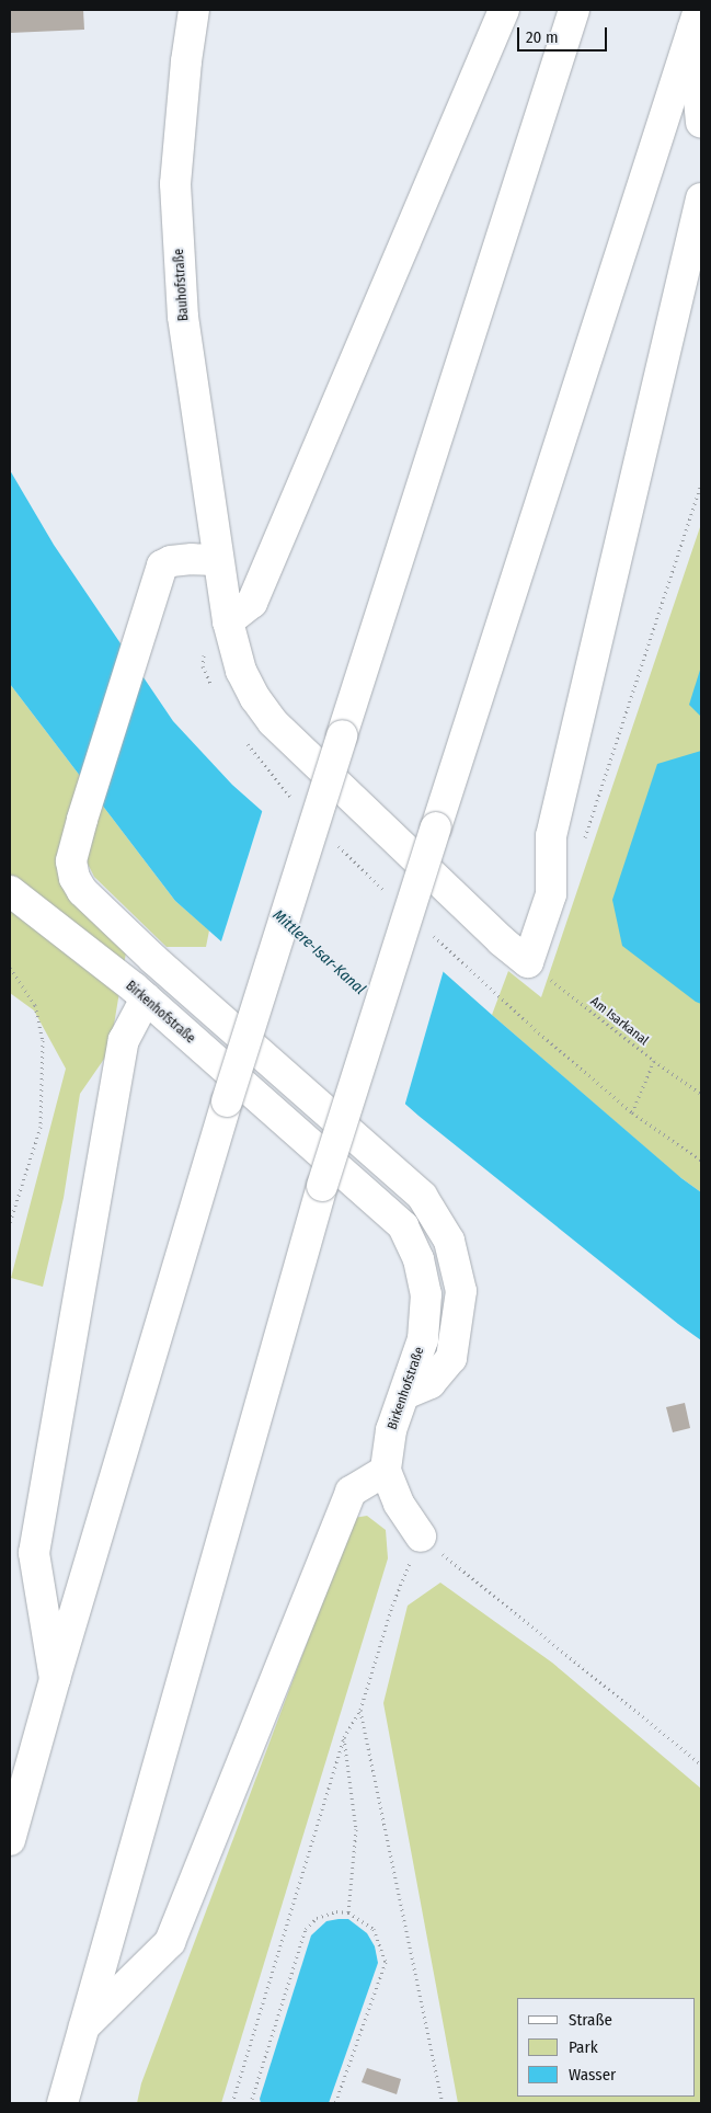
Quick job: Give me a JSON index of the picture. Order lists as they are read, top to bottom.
{
  "streets": {
    "main road": ["Bauhofstraße", "Birkenhofstraße"],
    "path": ["Am Isarkanal"]
  },
  "crossings": [
    ["Bauhofstraße", "Am Isarkanal"]
  ],
  "water": ["Mittlere-Isar-Kanal"],
  "legend": ["Straße", "Park", "Wasser"],
  "scale_bar": "20 m"
}
